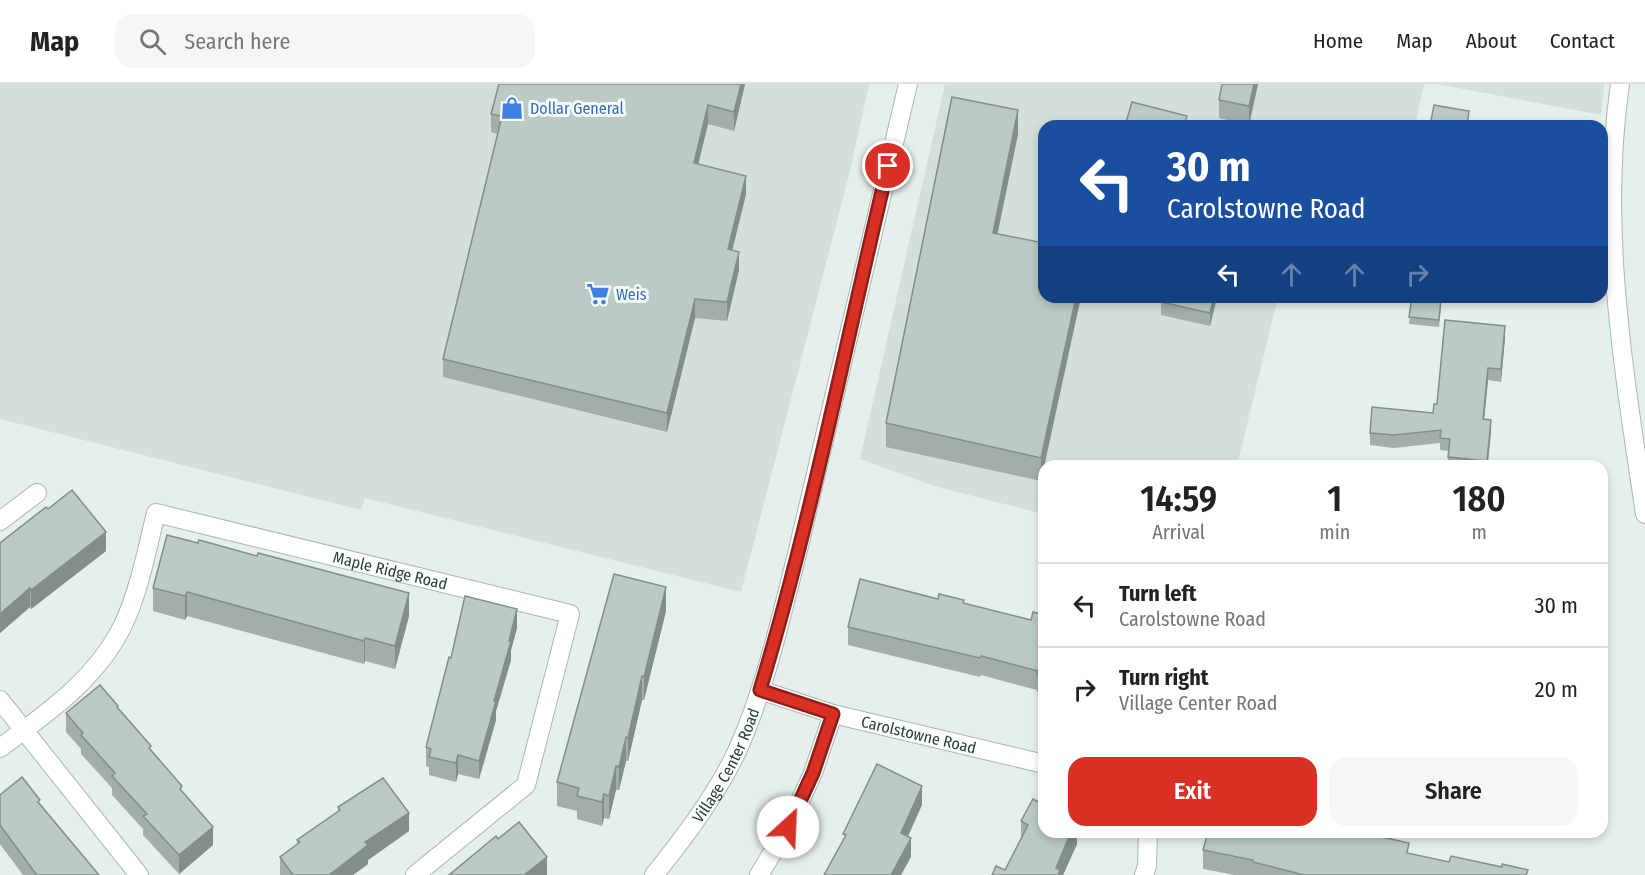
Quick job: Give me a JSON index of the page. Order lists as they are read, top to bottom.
{
  "streets": {
    "street": ["Maple Ridge Road", "Carolstowne Road", "Village Center Road"]
  },
  "crossings": [
    ["Carolstowne Road", "Village Center Road"]
  ],
  "places": {
    "shop": ["Dollar General"],
    "supermarket": ["Weis"]
  },
  "page": {
    "header": "Map",
    "search": "Search here",
    "nav": [
      "Home",
      "Map",
      "About",
      "Contact"
    ],
    "turn": ["30 m", "Carolstowne Road"],
    "eta": [
      "14:59",
      "Arrival",
      "1",
      "min",
      "180",
      "m"
    ],
    "list": [
      {
        "name": "Turn left",
        "note": "Carolstowne Road",
        "value": "30 m"
      },
      {
        "name": "Turn right",
        "note": "Village Center Road",
        "value": "20 m"
      }
    ],
    "buttons": ["Exit", "Share"]
  }
}
